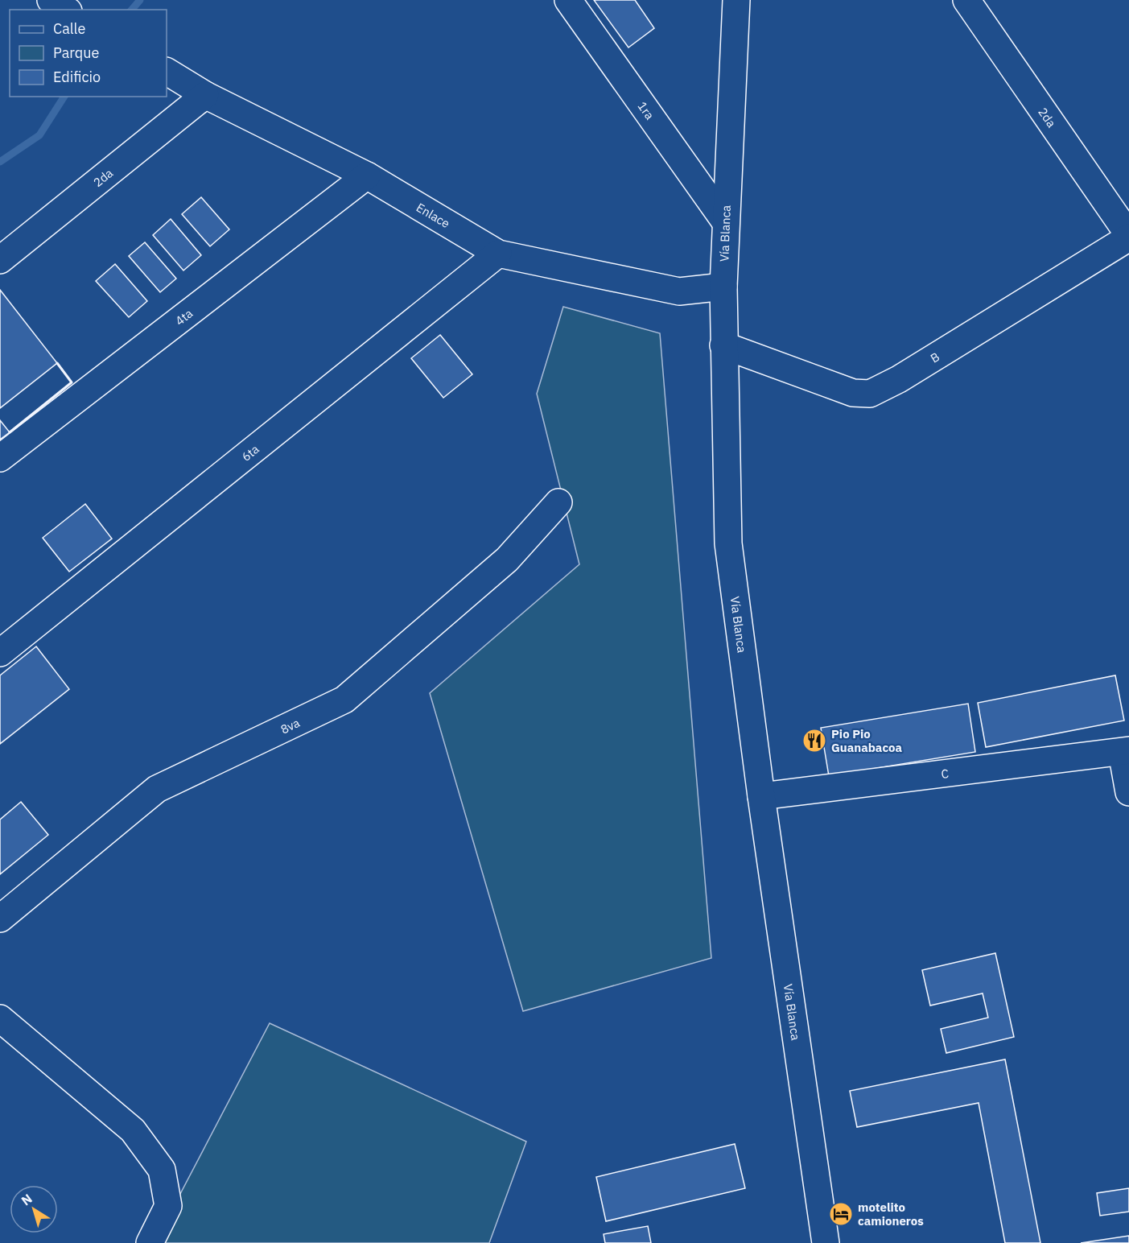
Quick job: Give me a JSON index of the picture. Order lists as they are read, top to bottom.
{
  "streets": {
    "street": [
      "1ra",
      "2da",
      "Enlace",
      "Vía Blanca",
      "4ta",
      "B",
      "6ta",
      "8va",
      "C"
    ]
  },
  "crossings": [
    ["1ra", "Vía Blanca"],
    ["2da", "Enlace"],
    ["2da", "B"],
    ["Enlace", "Vía Blanca"],
    ["Enlace", "4ta"],
    ["Enlace", "6ta"],
    ["Vía Blanca", "B"],
    ["Vía Blanca", "C"]
  ],
  "places": {
    "restaurant": ["Pio Pio Guanabacoa"],
    "hotel": ["motelito camioneros"]
  },
  "legend": ["Calle", "Parque", "Edificio"],
  "north": "top left"
}
